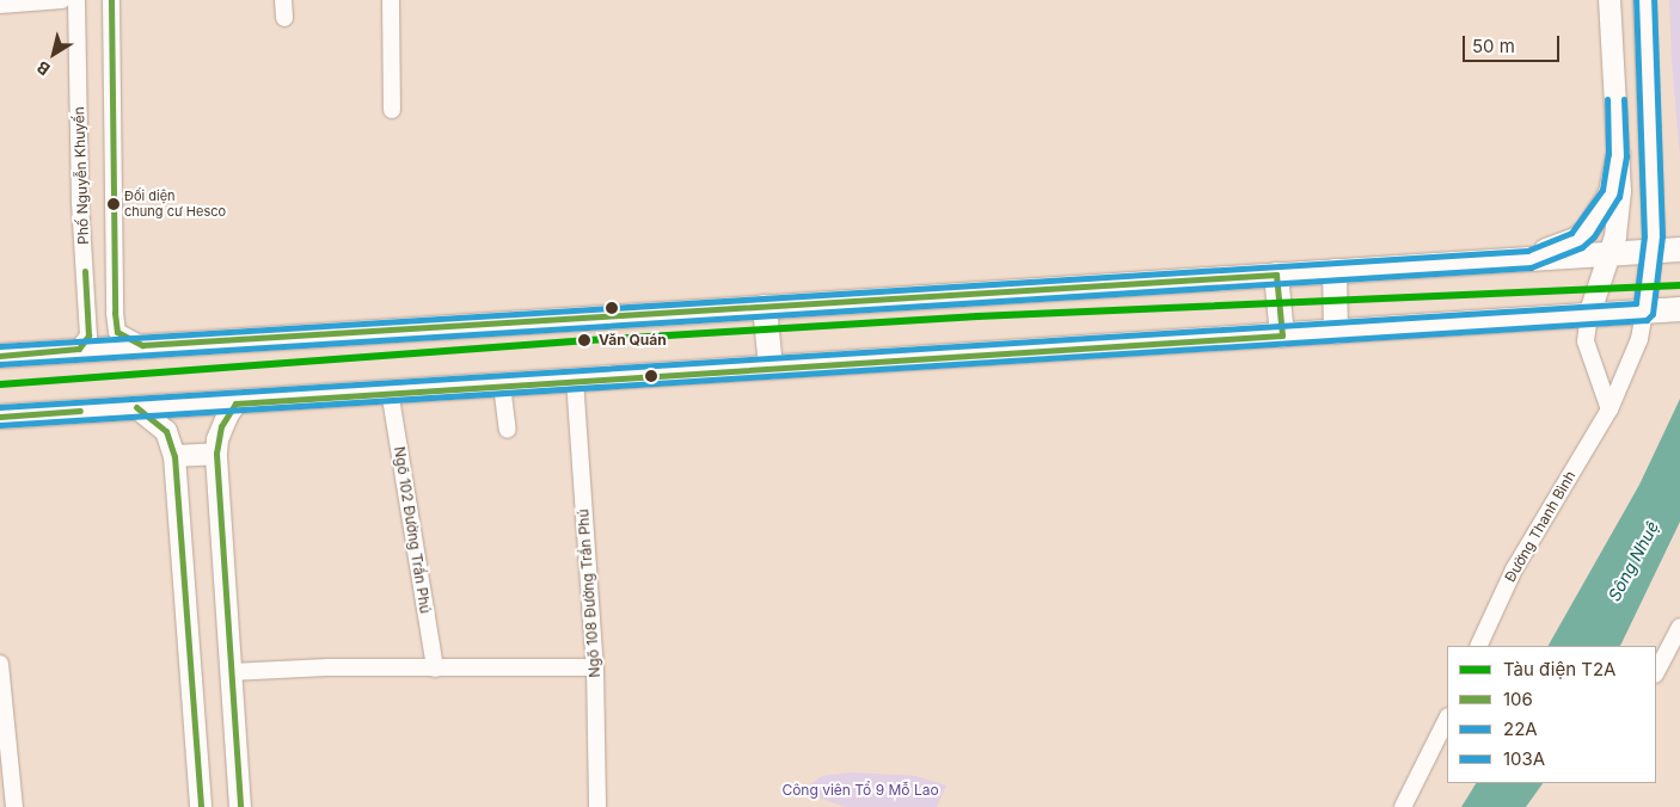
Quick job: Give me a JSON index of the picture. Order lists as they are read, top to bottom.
{
  "streets": {
    "street": [
      "Phố Nguyễn Khuyến",
      "Đường Thanh Bình",
      "Ngõ 102 Đường Trần Phú",
      "Ngõ 108 Đường Trần Phú"
    ]
  },
  "water": ["Sông Nhuệ"],
  "parks": ["Công viên Tổ 9 Mỗ Lao"],
  "places": ["Đối diện chung cư Hesco", "Văn Quán"],
  "lines": [
    "transit line 106",
    "transit line 22A",
    "transit line 103A",
    "metro line T2A"
  ],
  "legend": [
    "Tàu điện T2A",
    "106",
    "22A",
    "103A"
  ],
  "scale_bar": "50 m",
  "north": "bottom left"
}
